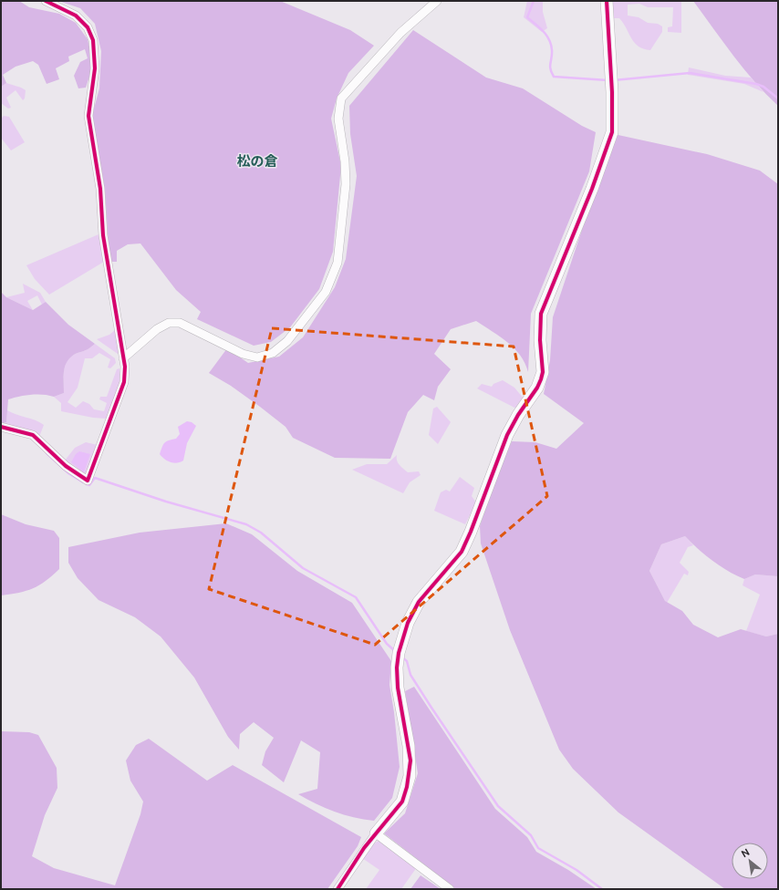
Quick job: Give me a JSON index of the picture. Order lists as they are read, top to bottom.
{
  "districts": ["松の倉"],
  "north": "top left"
}
